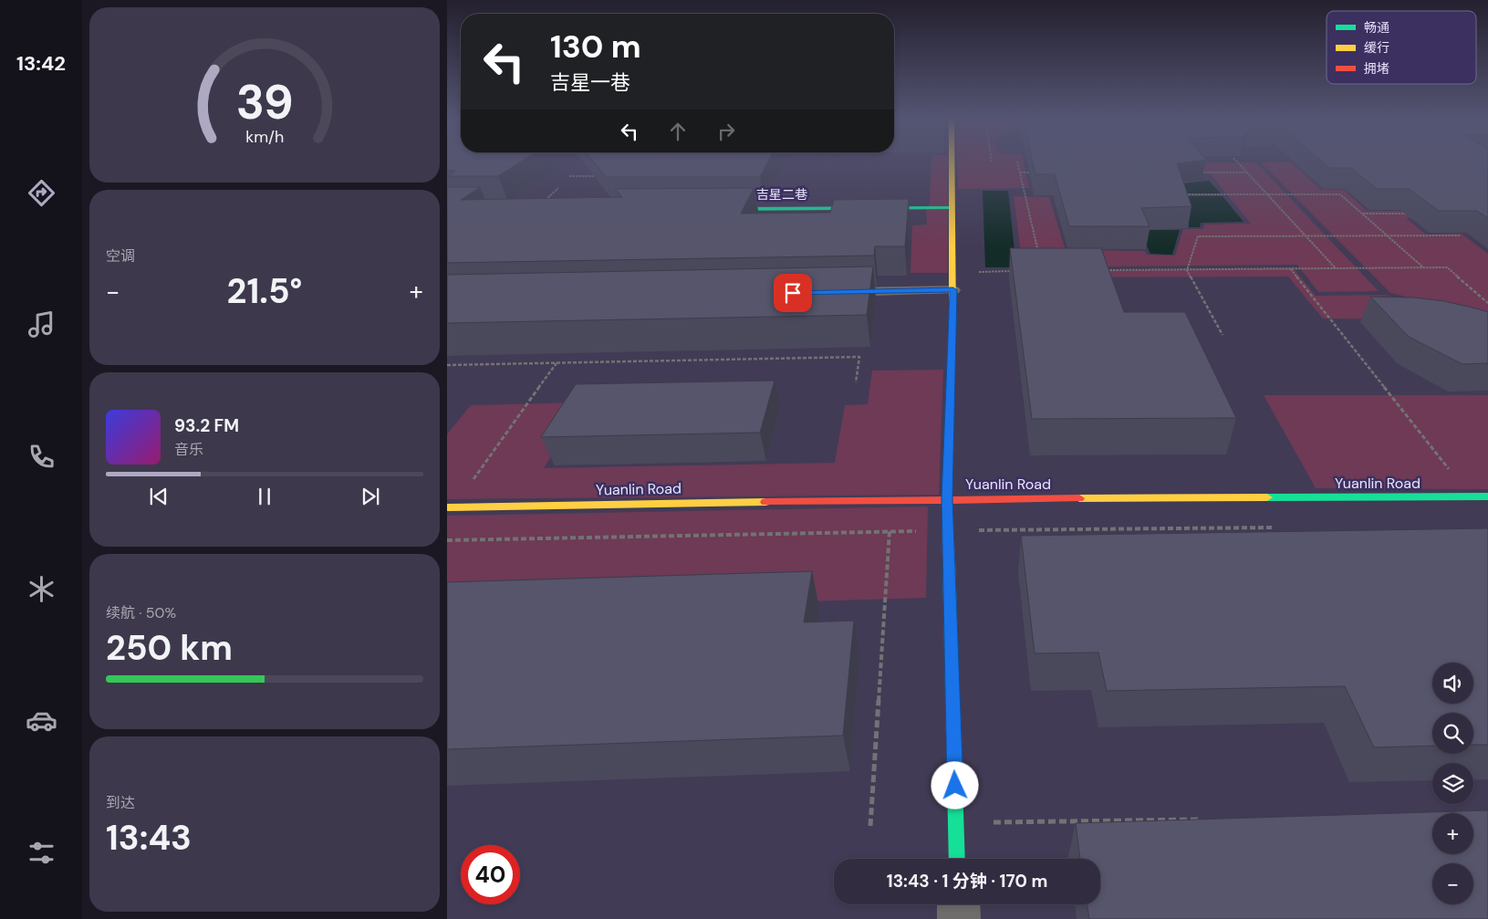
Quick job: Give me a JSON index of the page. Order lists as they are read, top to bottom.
{
  "streets": {
    "street": ["吉星二巷", "Yuanlin Road"]
  },
  "legend": ["畅通", "缓行", "拥堵"],
  "page": {
    "tabs": "13:42",
    "turn": ["130 m", "吉星一巷"],
    "tile": [
      "空调",
      ["续航 · 50%", "250 km"],
      ["到达", "13:43"]
    ],
    "heat": ["−", "21.5°", "+"],
    "song": ["93.2 FM", "音乐"],
    "map_buttons": ["+", "−"],
    "limit": "40",
    "trip": "13:43 · 1 分钟 · 170 m",
    "gauge": ["39", "km/h"]
  }
}
